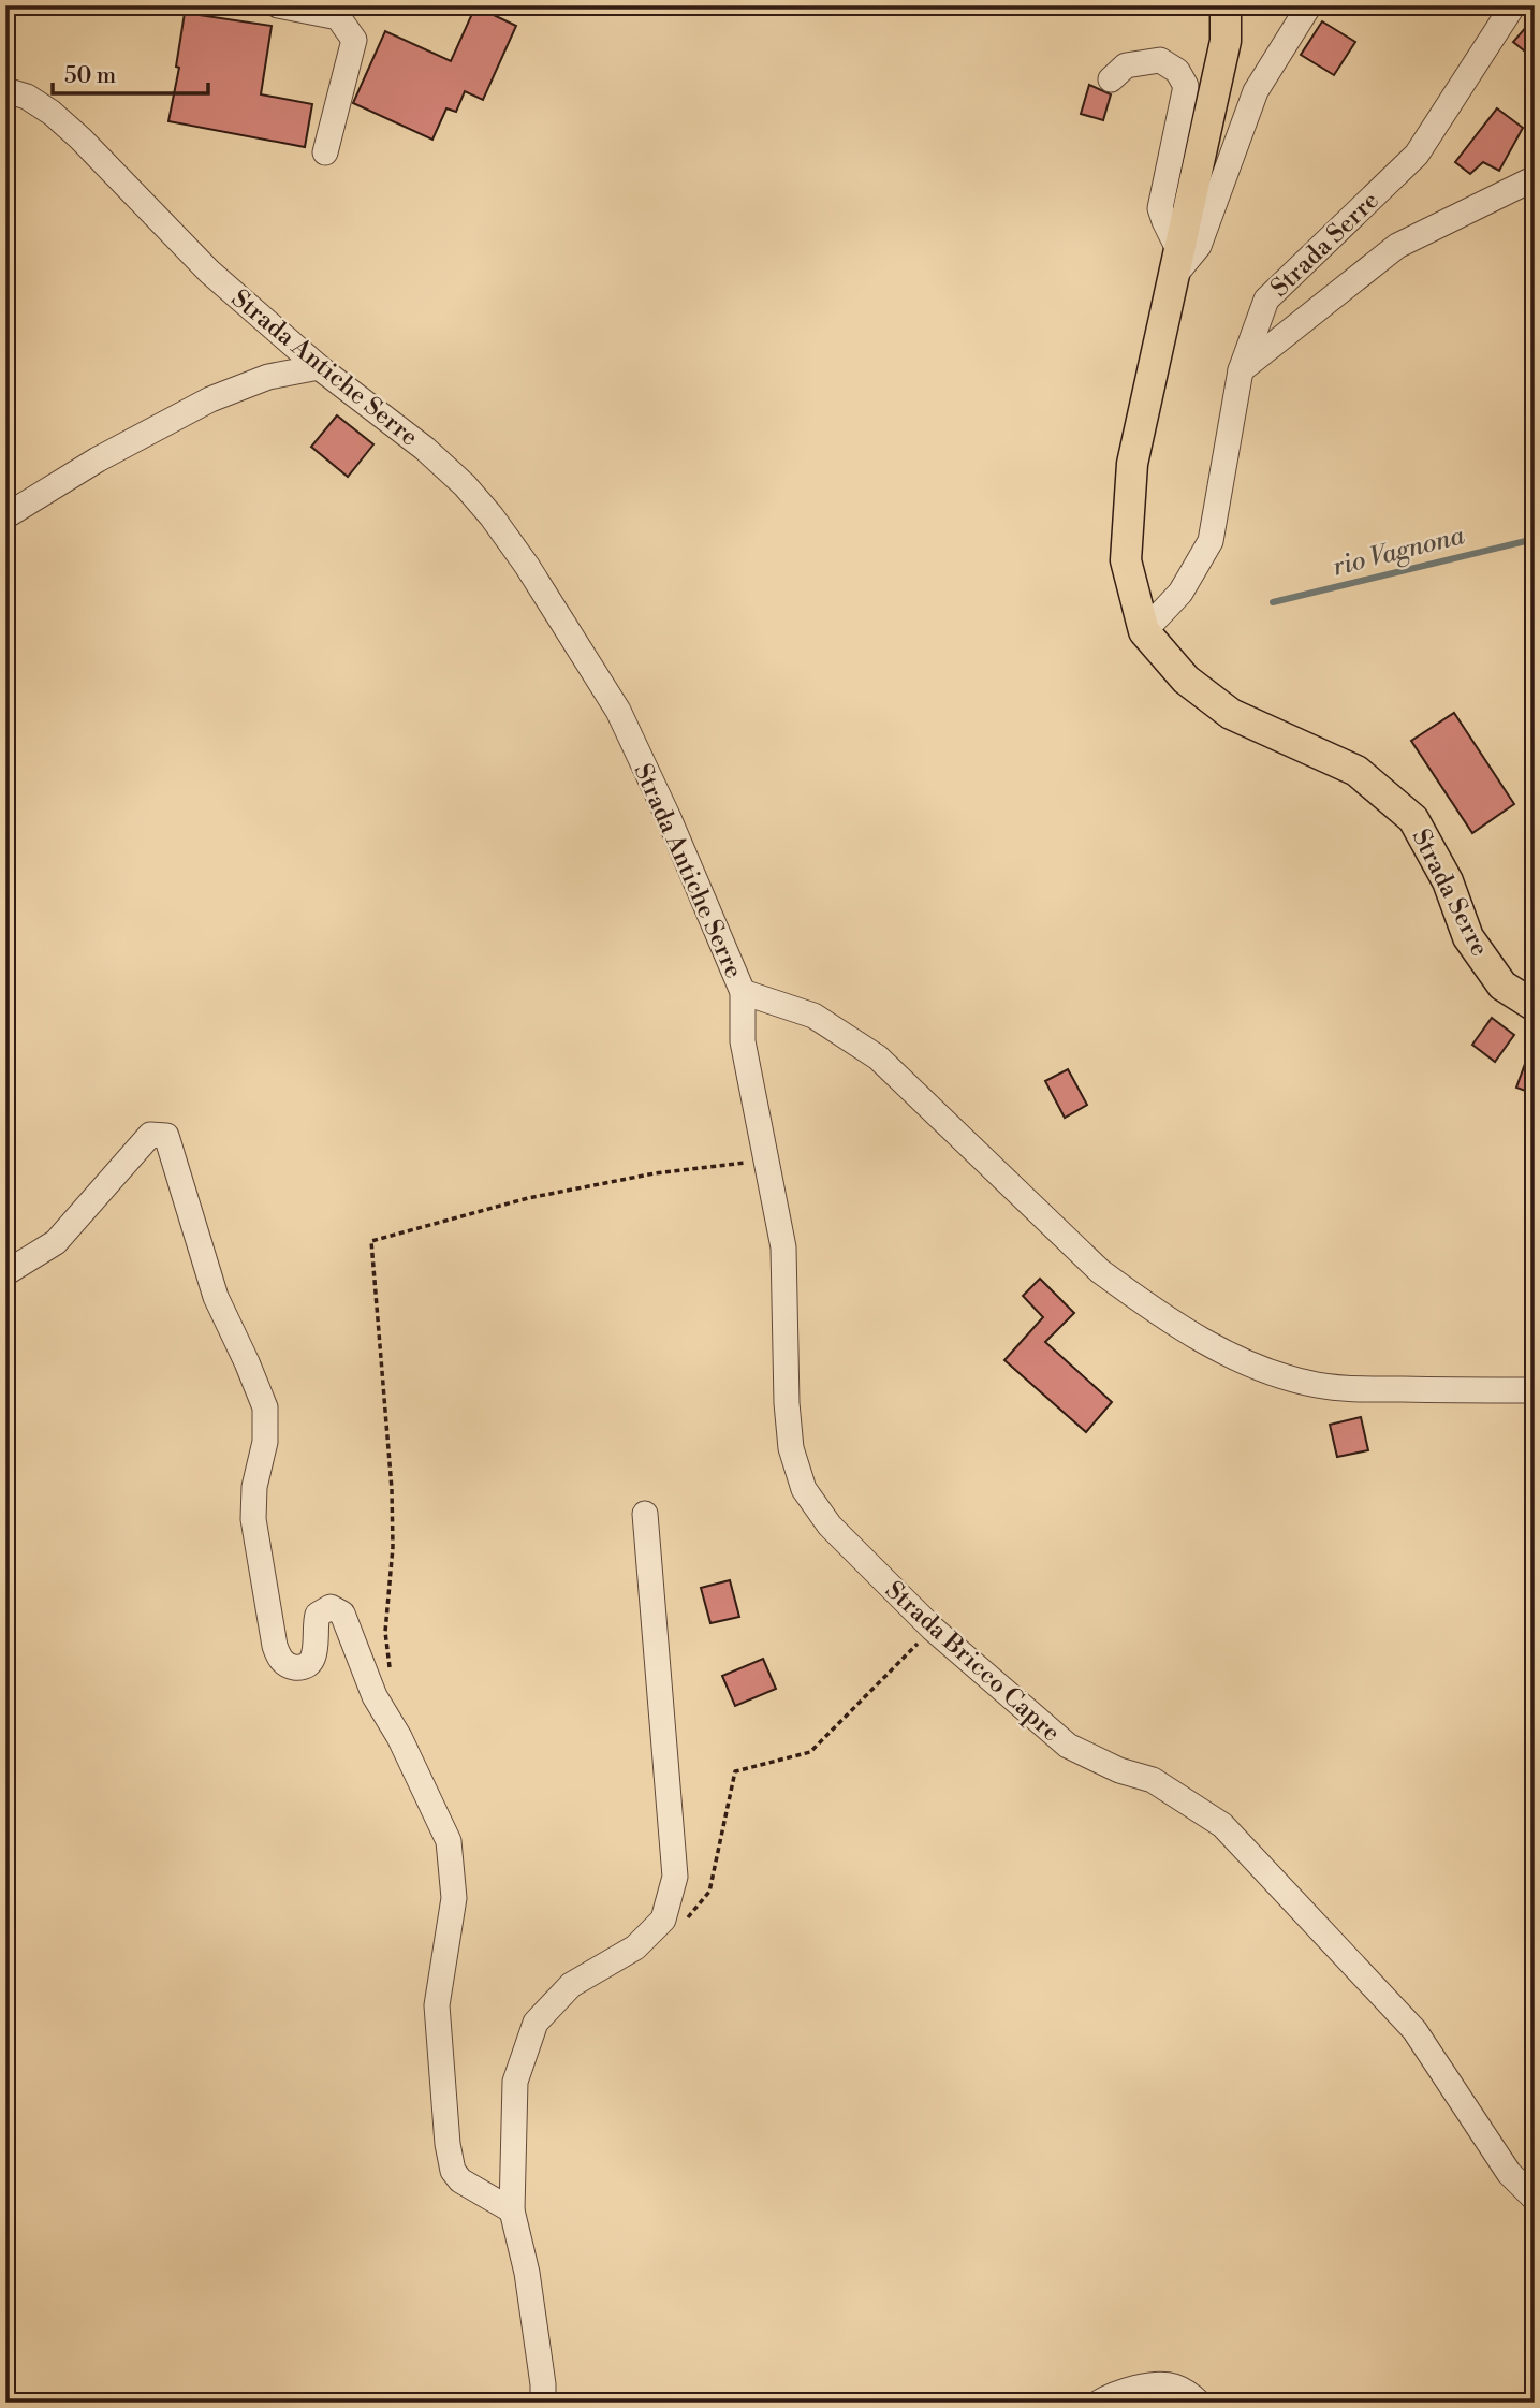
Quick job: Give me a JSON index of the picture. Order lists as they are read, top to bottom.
{
  "streets": {
    "main road": ["Strada Serre"],
    "street": ["Strada Antiche Serre", "Strada Bricco Capre"]
  },
  "crossings": [
    ["Strada Antiche Serre", "Strada Bricco Capre"]
  ],
  "water": ["rio Vagnona"],
  "scale_bar": "50 m"
}
